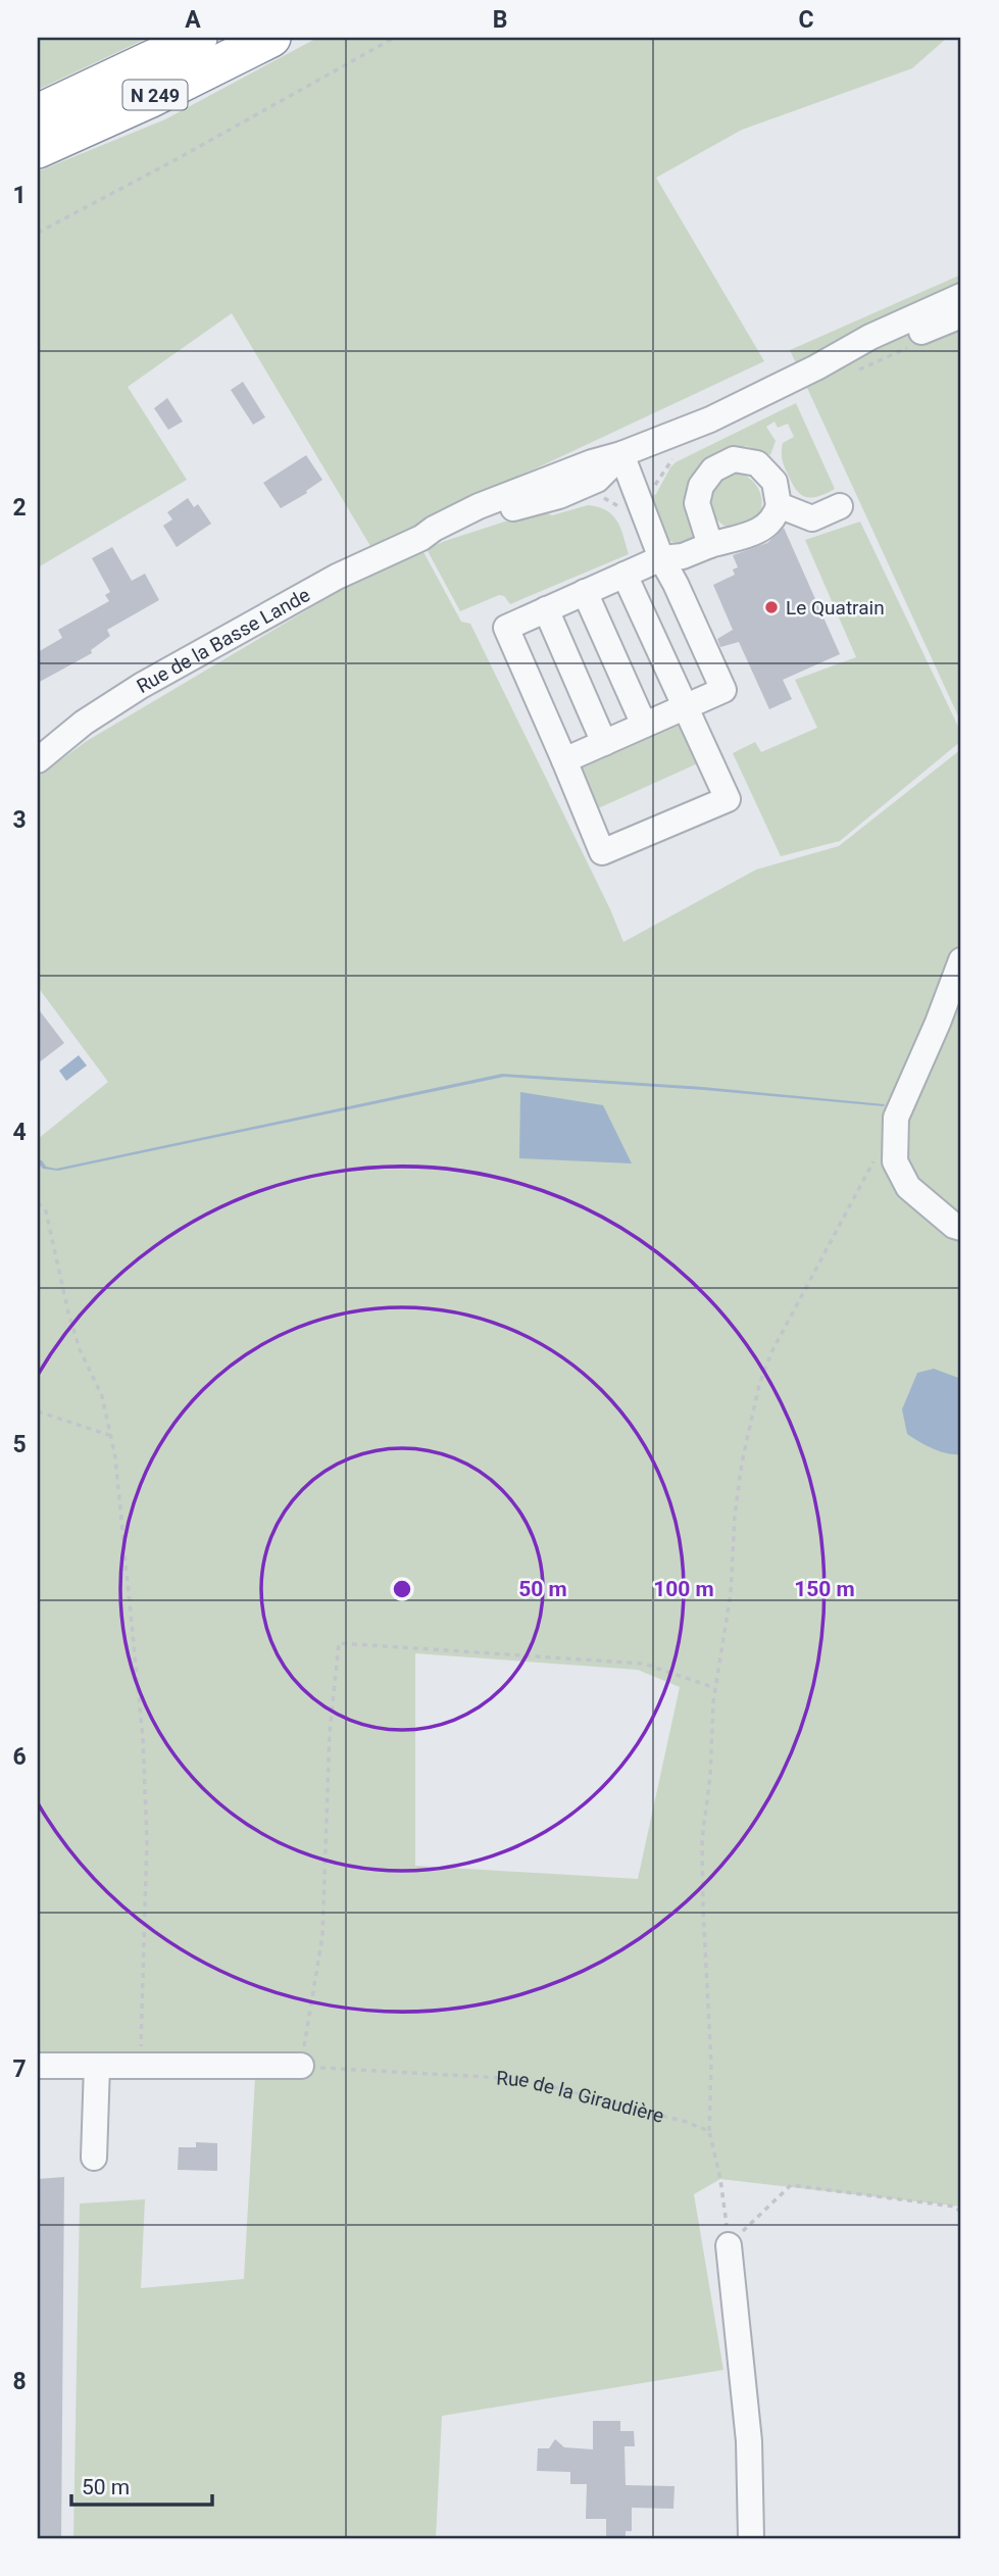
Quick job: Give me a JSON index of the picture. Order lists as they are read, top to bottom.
{
  "streets": {
    "highway": ["N 249"],
    "street": ["Rue de la Basse Lande"],
    "path": ["Rue de la Giraudière"]
  },
  "places": ["Le Quatrain"],
  "scale_bar": "50 m",
  "grid": {
    "columns": ["A", "B", "C"],
    "rows": [
      "1",
      "2",
      "3",
      "4",
      "5",
      "6",
      "7",
      "8"
    ]
  },
  "rings": ["50 m", "100 m", "150 m"]
}
